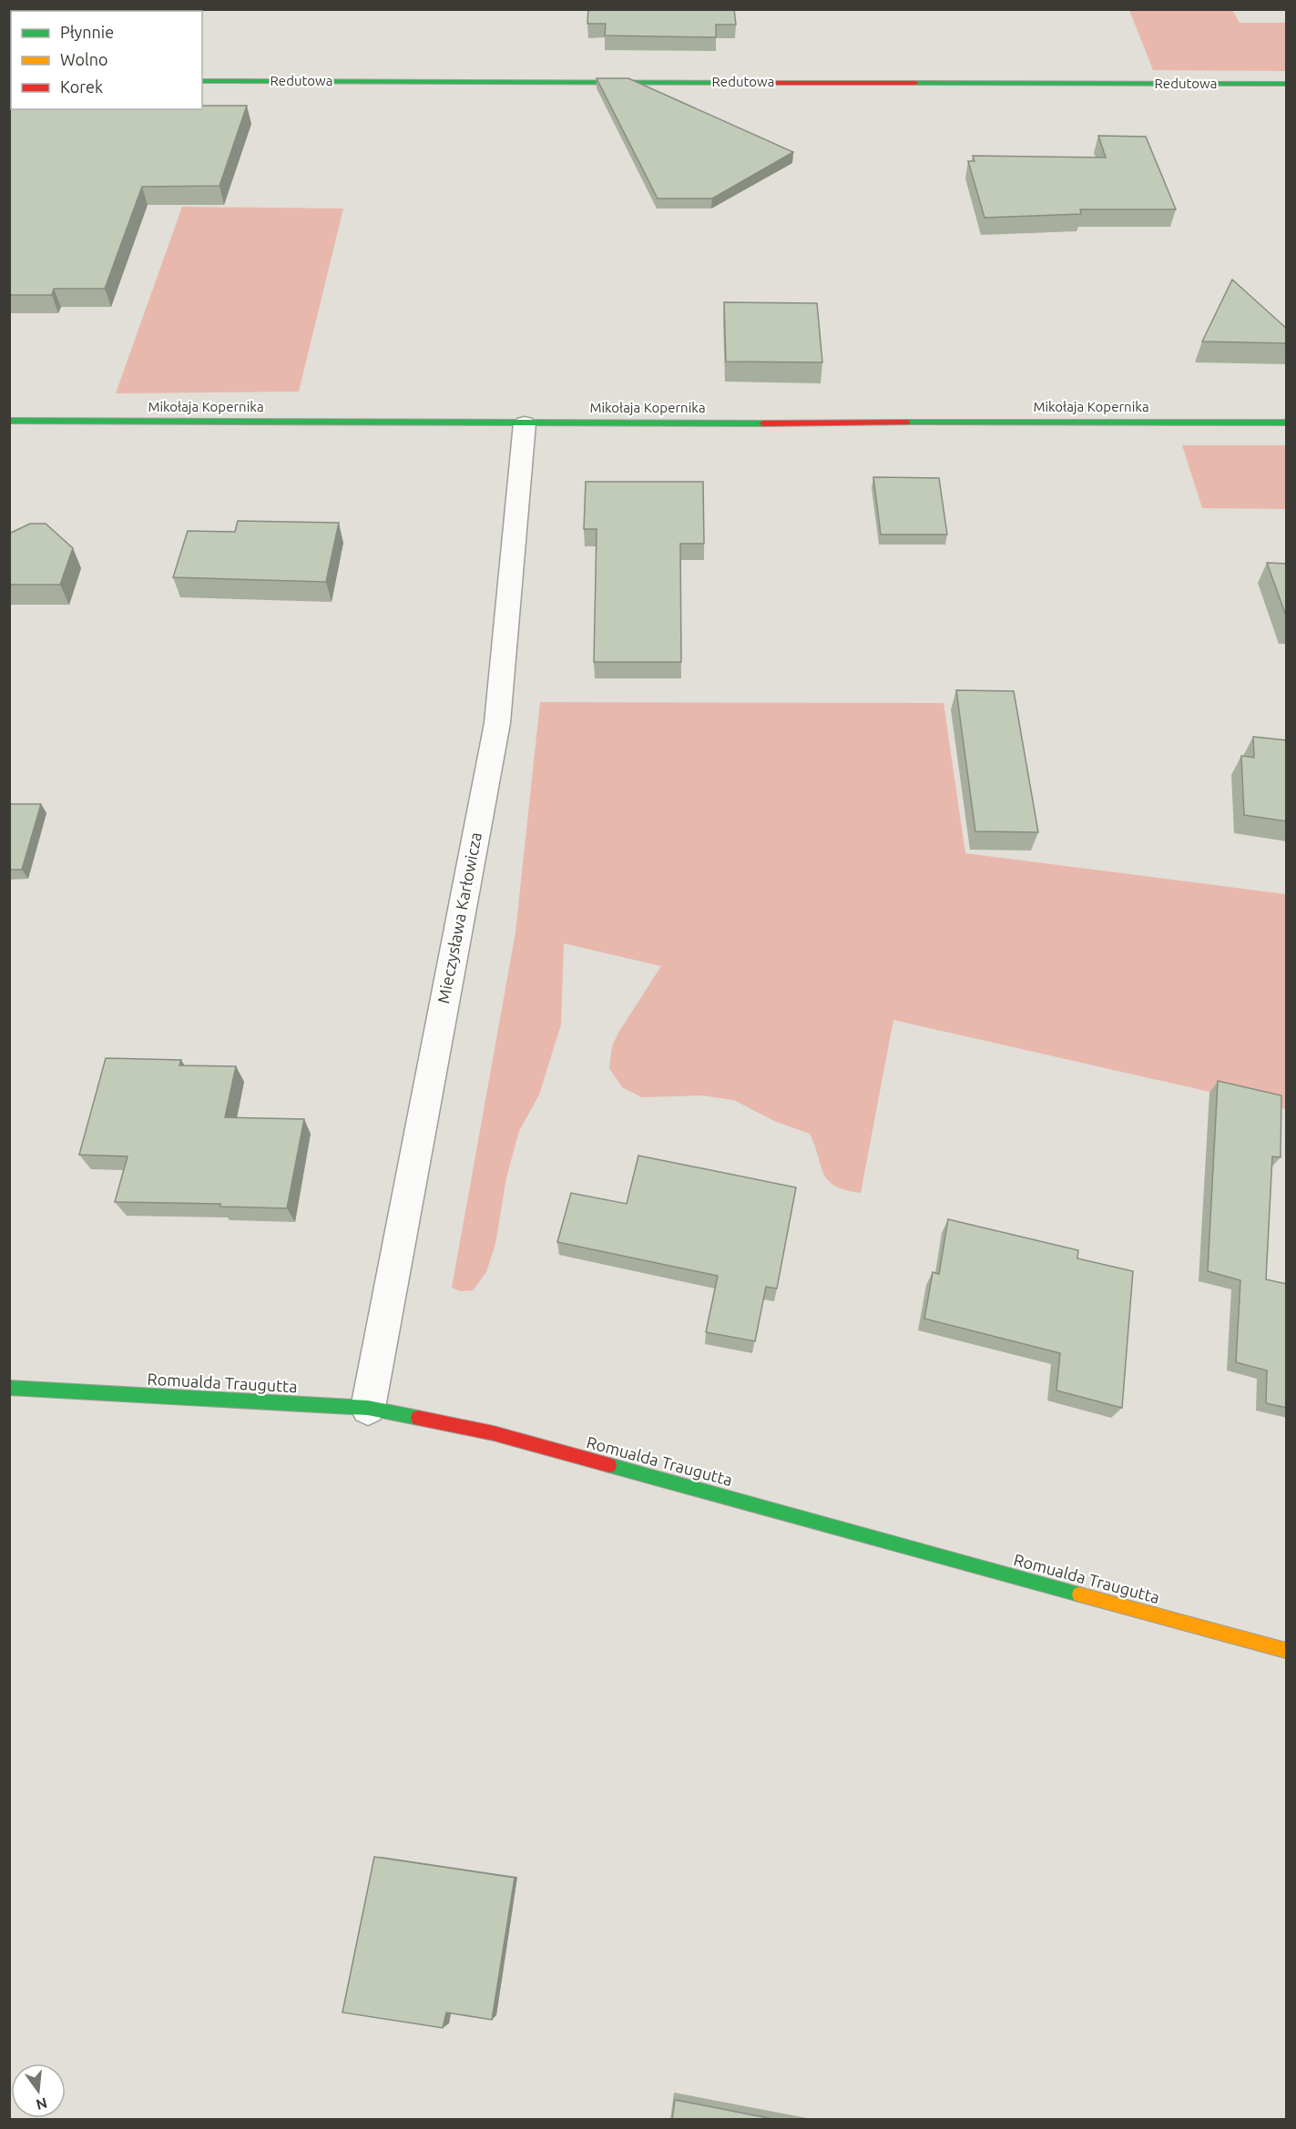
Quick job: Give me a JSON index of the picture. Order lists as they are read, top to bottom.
{
  "streets": {
    "street": [
      "Redutowa",
      "Mikołaja Kopernika",
      "Mieczysława Karłowicza",
      "Romualda Traugutta"
    ]
  },
  "crossings": [
    ["Mikołaja Kopernika", "Mieczysława Karłowicza"],
    ["Mieczysława Karłowicza", "Romualda Traugutta"]
  ],
  "legend": ["Płynnie", "Wolno", "Korek"],
  "north": "bottom"
}
